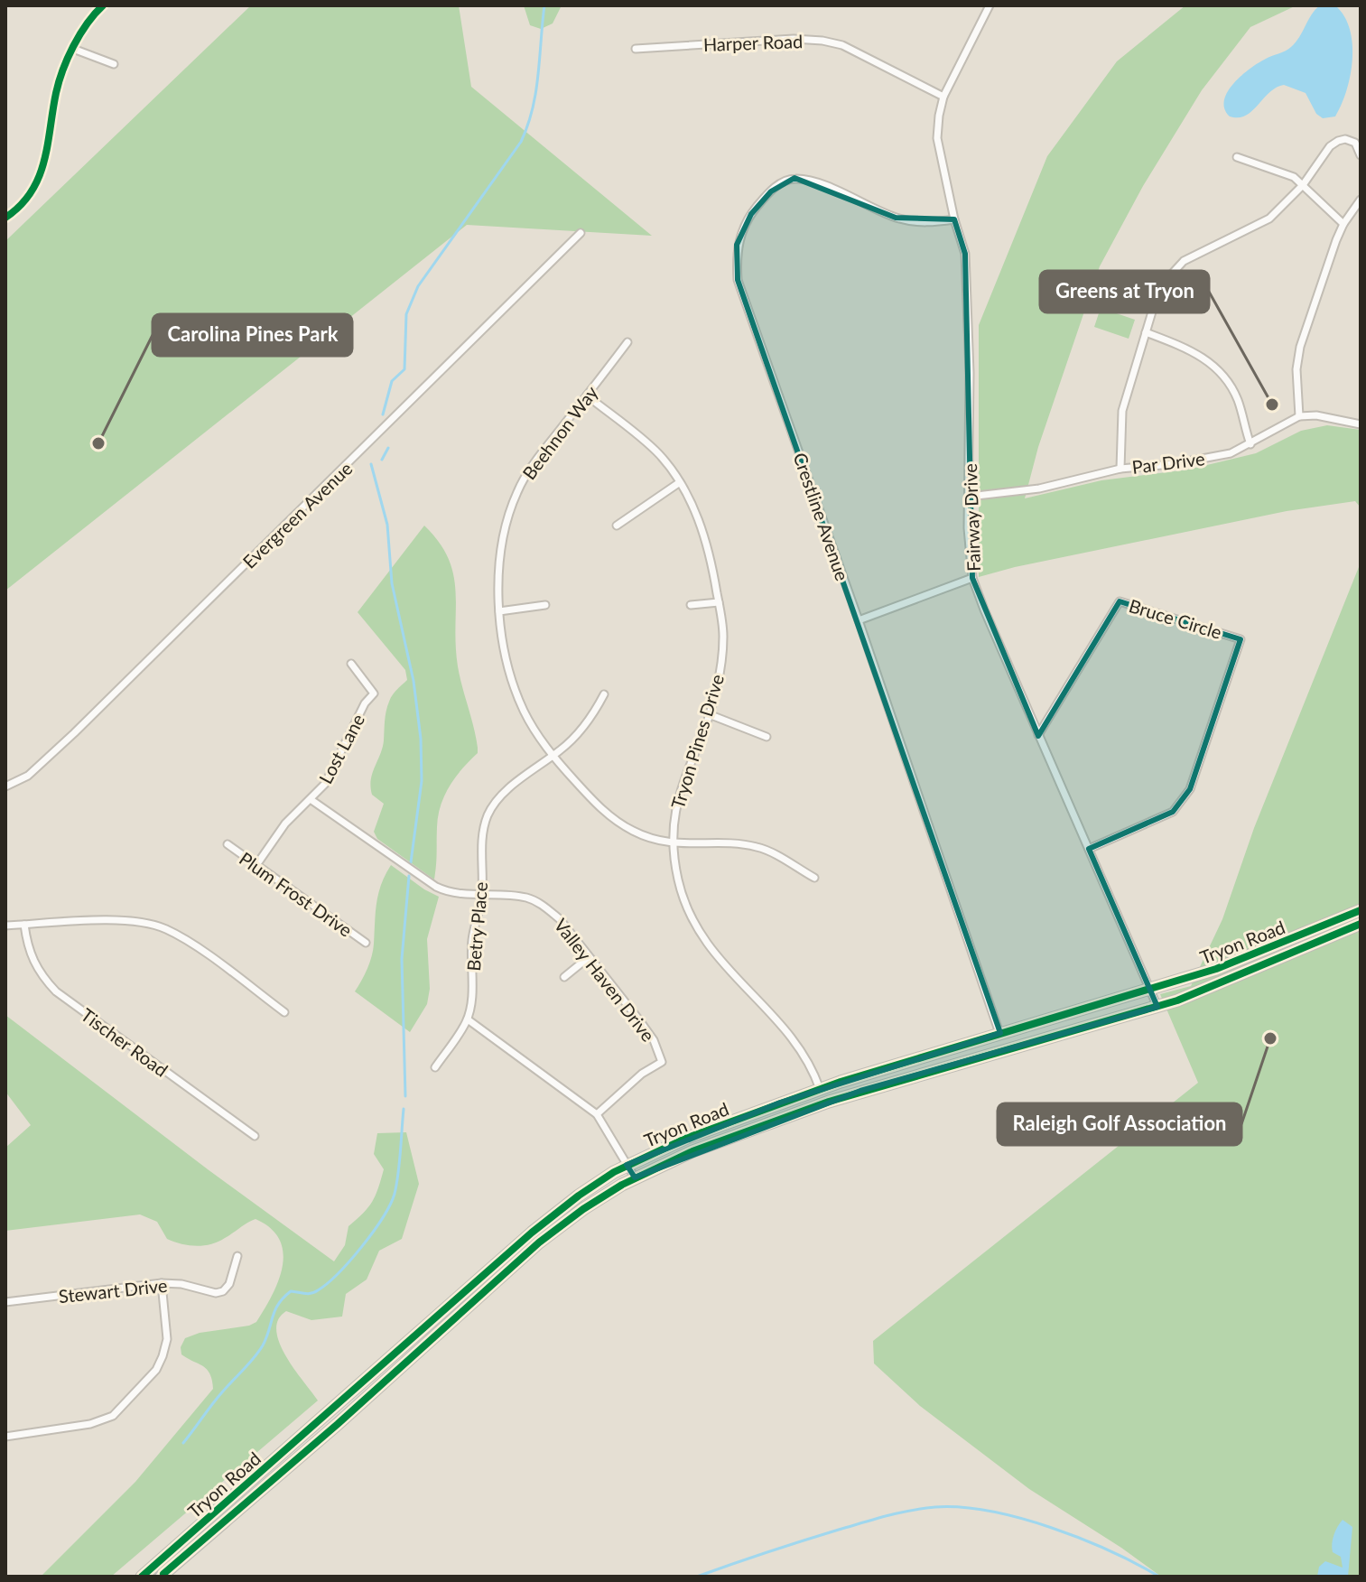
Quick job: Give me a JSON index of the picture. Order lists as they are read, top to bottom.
{
  "streets": {
    "main road": ["Tryon Road"],
    "street": [
      "Harper Road",
      "Beehnon Way",
      "Par Drive",
      "Evergreen Avenue",
      "Crestline Avenue",
      "Fairway Drive",
      "Bruce Circle",
      "Tryon Pines Drive",
      "Lost Lane",
      "Plum Frost Drive",
      "Betry Place",
      "Valley Haven Drive",
      "Tischer Road",
      "Stewart Drive"
    ]
  },
  "crossings": [
    ["Harper Road", "Fairway Drive"],
    ["Beehnon Way", "Tryon Pines Drive"],
    ["Beehnon Way", "Betry Place"],
    ["Par Drive", "Fairway Drive"],
    ["Crestline Avenue", "Fairway Drive"],
    ["Crestline Avenue", "Tryon Road"],
    ["Fairway Drive", "Bruce Circle"],
    ["Fairway Drive", "Tryon Road"],
    ["Tryon Pines Drive", "Tryon Road"],
    ["Lost Lane", "Plum Frost Drive"],
    ["Lost Lane", "Valley Haven Drive"],
    ["Betry Place", "Valley Haven Drive"]
  ],
  "places": ["Greens at Tryon", "Carolina Pines Park", "Raleigh Golf Association"]
}
